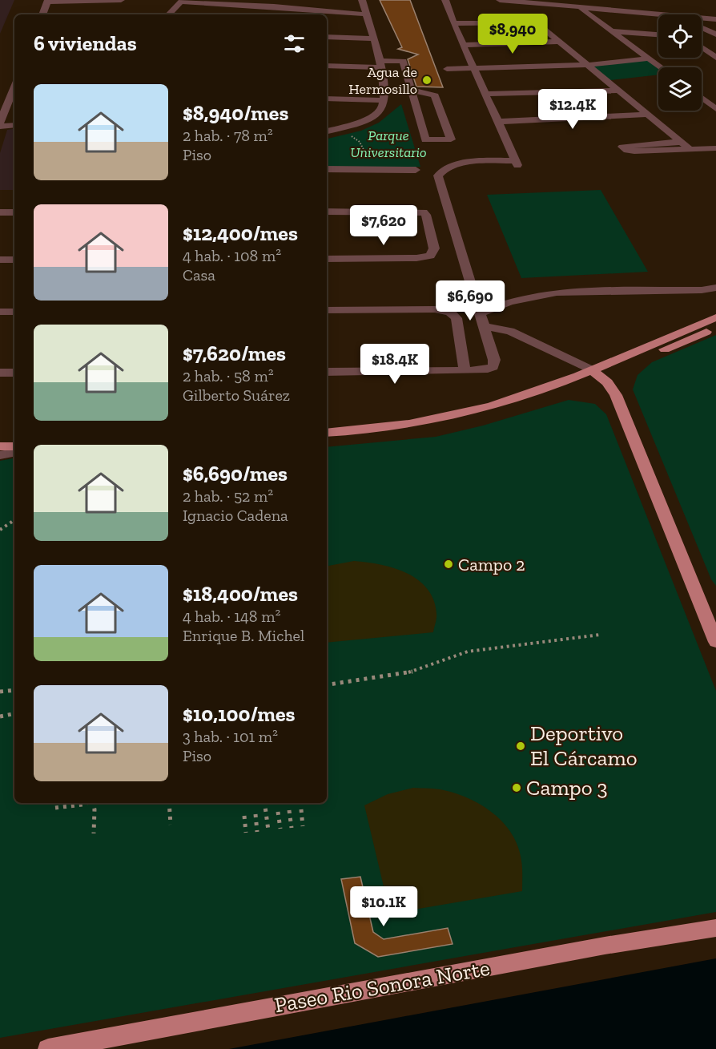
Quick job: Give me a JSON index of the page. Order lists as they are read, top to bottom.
{
  "streets": {
    "main road": ["Paseo Rio Sonora Norte"]
  },
  "parks": ["Parque Universitario"],
  "places": [
    "Agua de Hermosillo",
    "Campo 2",
    "Deportivo El Cárcamo",
    "Campo 3"
  ],
  "page": {
    "price": [
      "$8,940",
      "$12.4K",
      "$7,620",
      "$6,690",
      "$18.4K",
      "$10.1K"
    ],
    "heading": "6 viviendas",
    "list": [
      {
        "name": "$8,940/mes",
        "note": "2 hab. · 78 m² · Piso"
      },
      {
        "name": "$12,400/mes",
        "note": "4 hab. · 108 m² · Casa"
      },
      {
        "name": "$7,620/mes",
        "note": "2 hab. · 58 m² · Gilberto Suárez"
      },
      {
        "name": "$6,690/mes",
        "note": "2 hab. · 52 m² · Ignacio Cadena"
      },
      {
        "name": "$18,400/mes",
        "note": "4 hab. · 148 m² · Enrique B. Michel"
      },
      {
        "name": "$10,100/mes",
        "note": "3 hab. · 101 m² · Piso"
      }
    ]
  }
}
